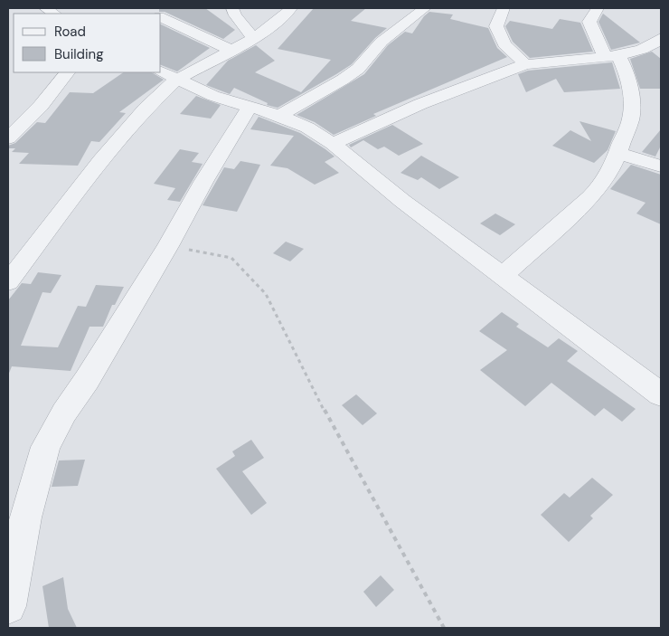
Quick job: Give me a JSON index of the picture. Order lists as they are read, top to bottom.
{
  "legend": ["Road", "Building"]
}
